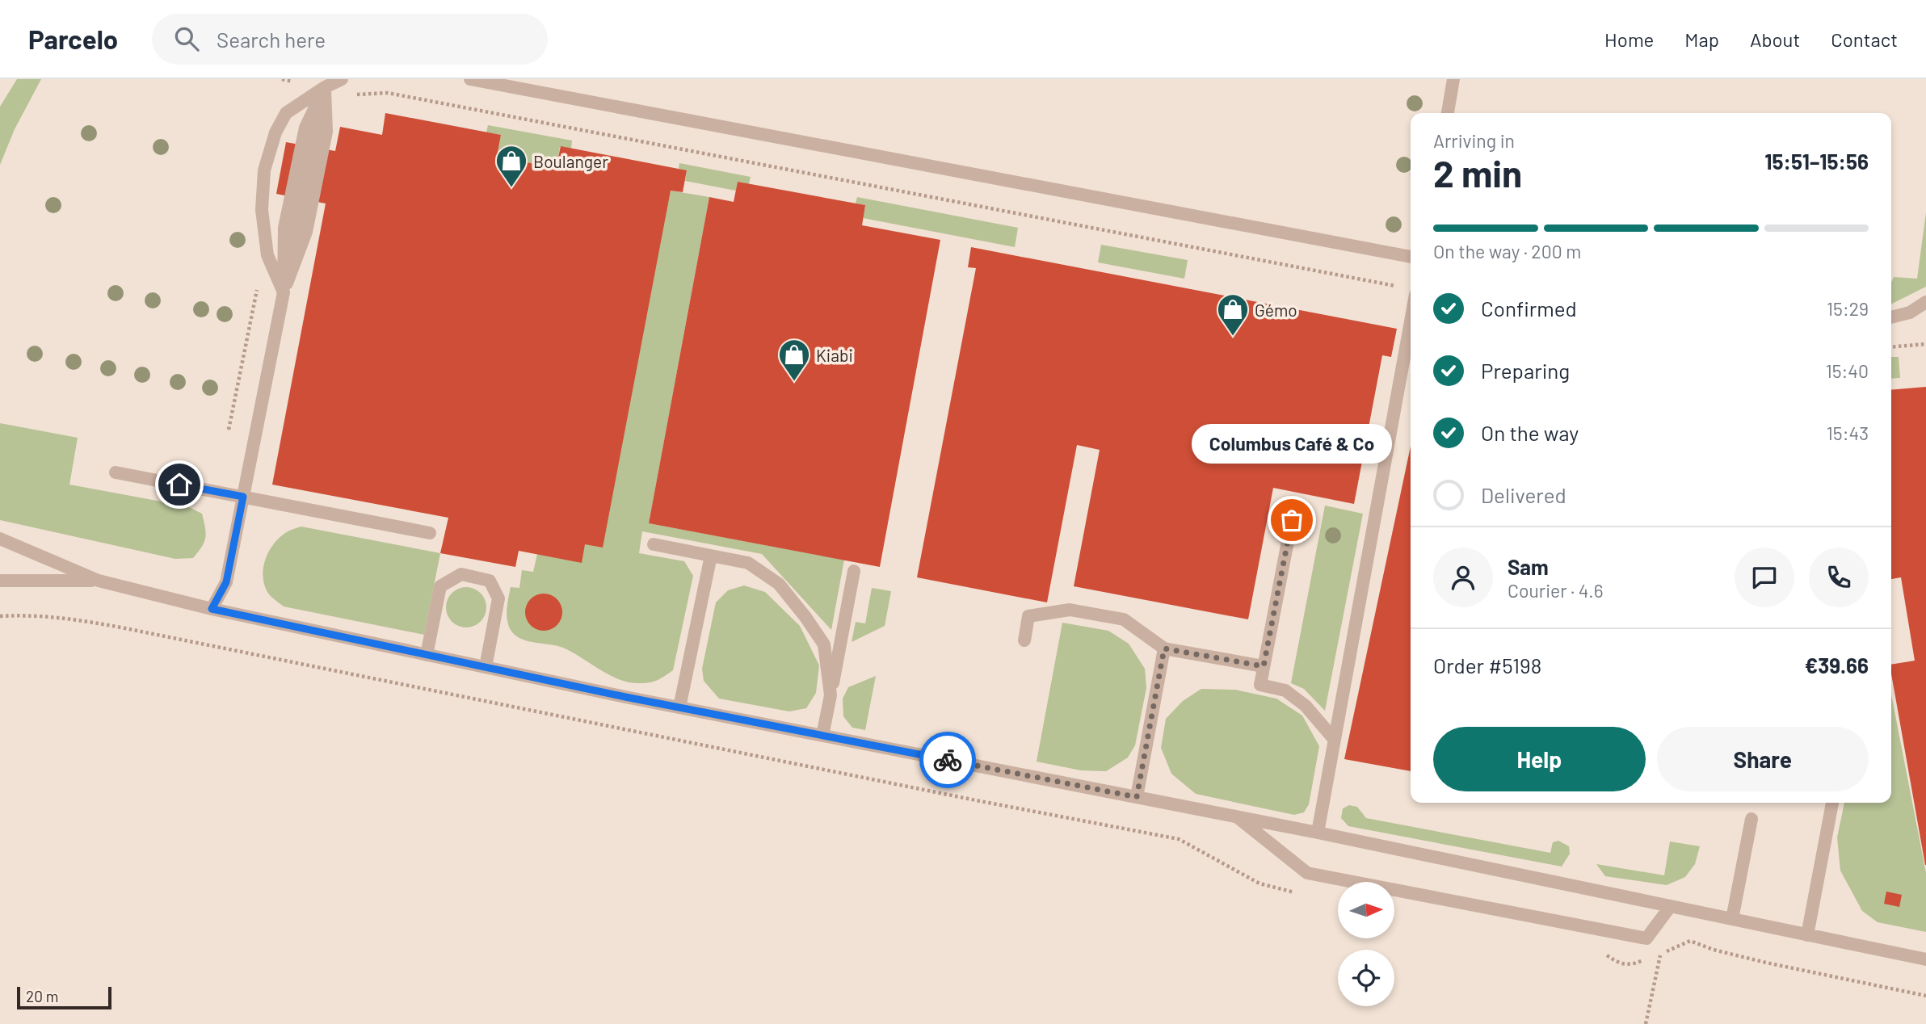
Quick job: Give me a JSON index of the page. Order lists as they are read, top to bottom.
{
  "places": {
    "shop": ["Boulanger", "Gémo", "Kiabi"],
    "other": ["Columbus Café & Co"]
  },
  "scale_bar": "20 m",
  "north": "right",
  "page": {
    "header": "Parcelo",
    "search": "Search here",
    "nav": [
      "Home",
      "Map",
      "About",
      "Contact"
    ],
    "heading": ["2 min", "Arriving in", "15:51–15:56"],
    "panel": [
      "Sam",
      "Courier · 4.6",
      "Order #5198",
      "€39.66"
    ],
    "bar": "On the way · 200 m",
    "list": [
      ["Confirmed", "15:29"],
      ["Preparing", "15:40"],
      ["On the way", "15:43"],
      "Delivered"
    ],
    "bubble": "Columbus Café & Co",
    "buttons": ["Help", "Share"],
    "scale": "20 m"
  }
}
